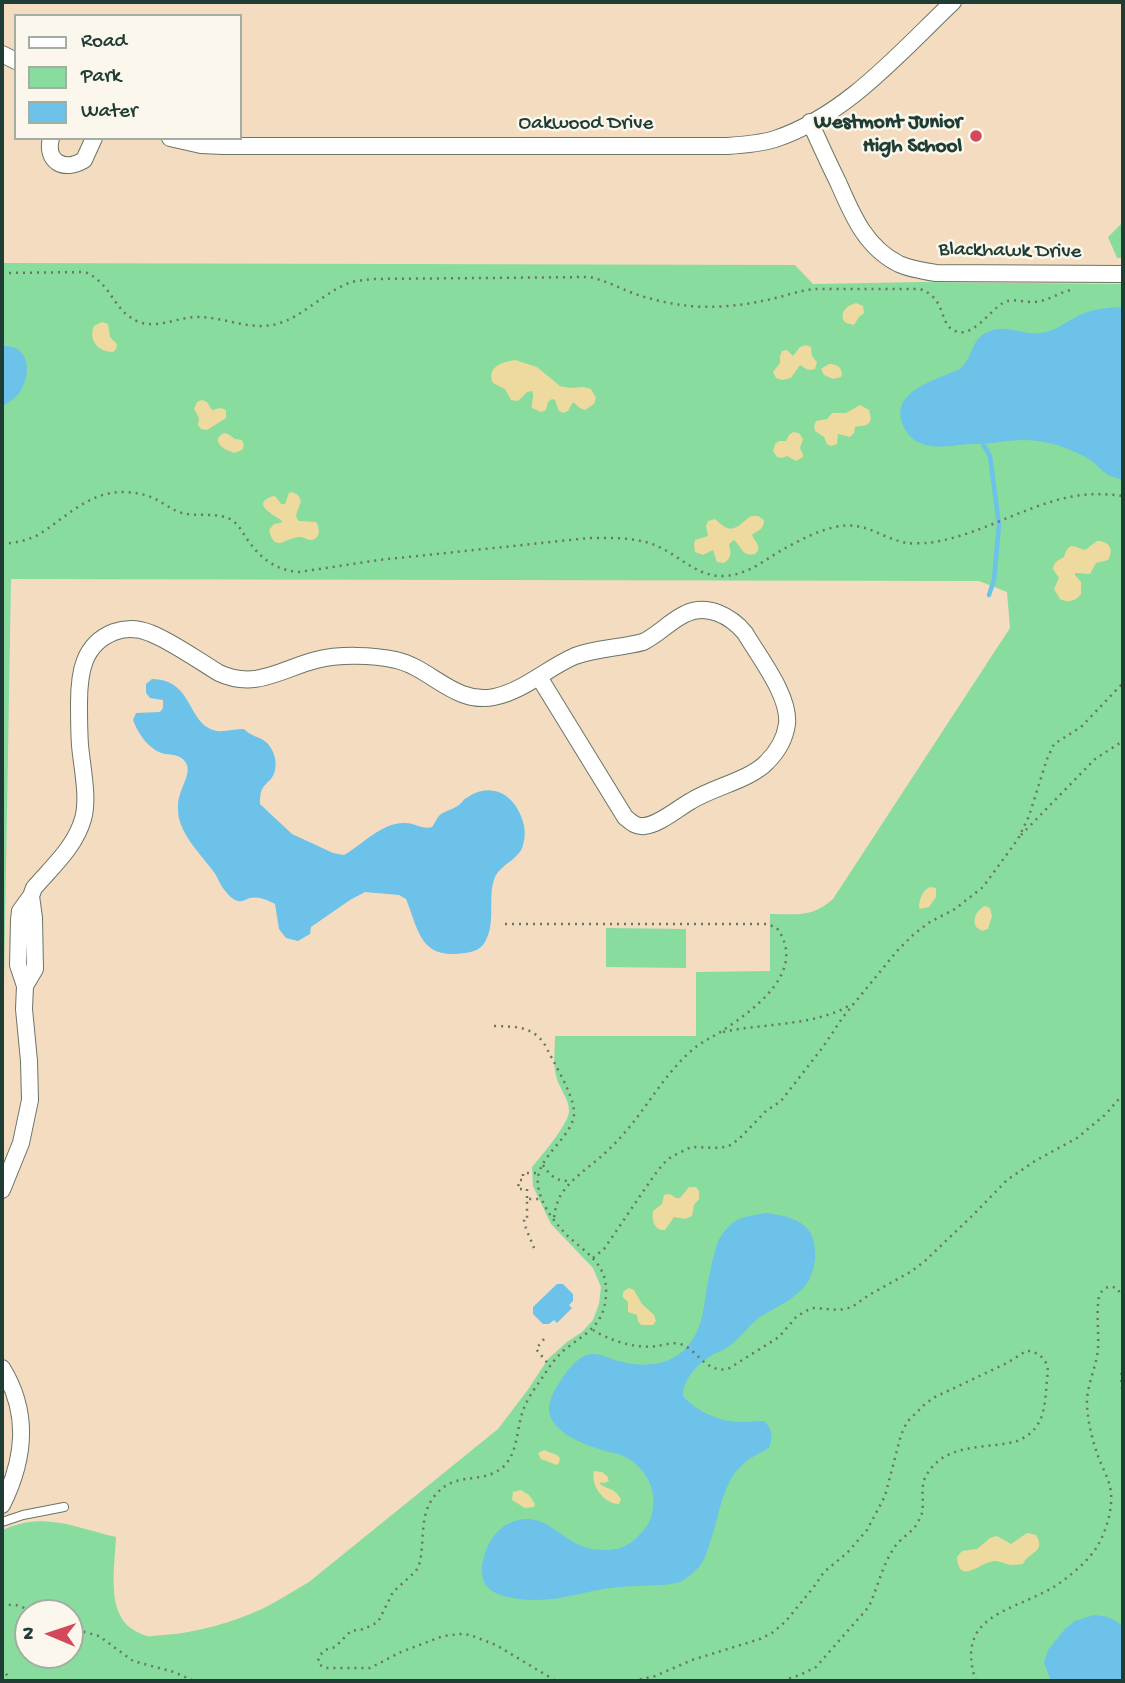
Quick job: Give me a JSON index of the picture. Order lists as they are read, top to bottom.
{
  "streets": {
    "street": ["Oakwood Drive", "Blackhawk Drive"]
  },
  "crossings": [
    ["Oakwood Drive", "Blackhawk Drive"]
  ],
  "places": ["Westmont Junior High School"],
  "legend": ["Road", "Park", "Water"],
  "north": "left"
}
